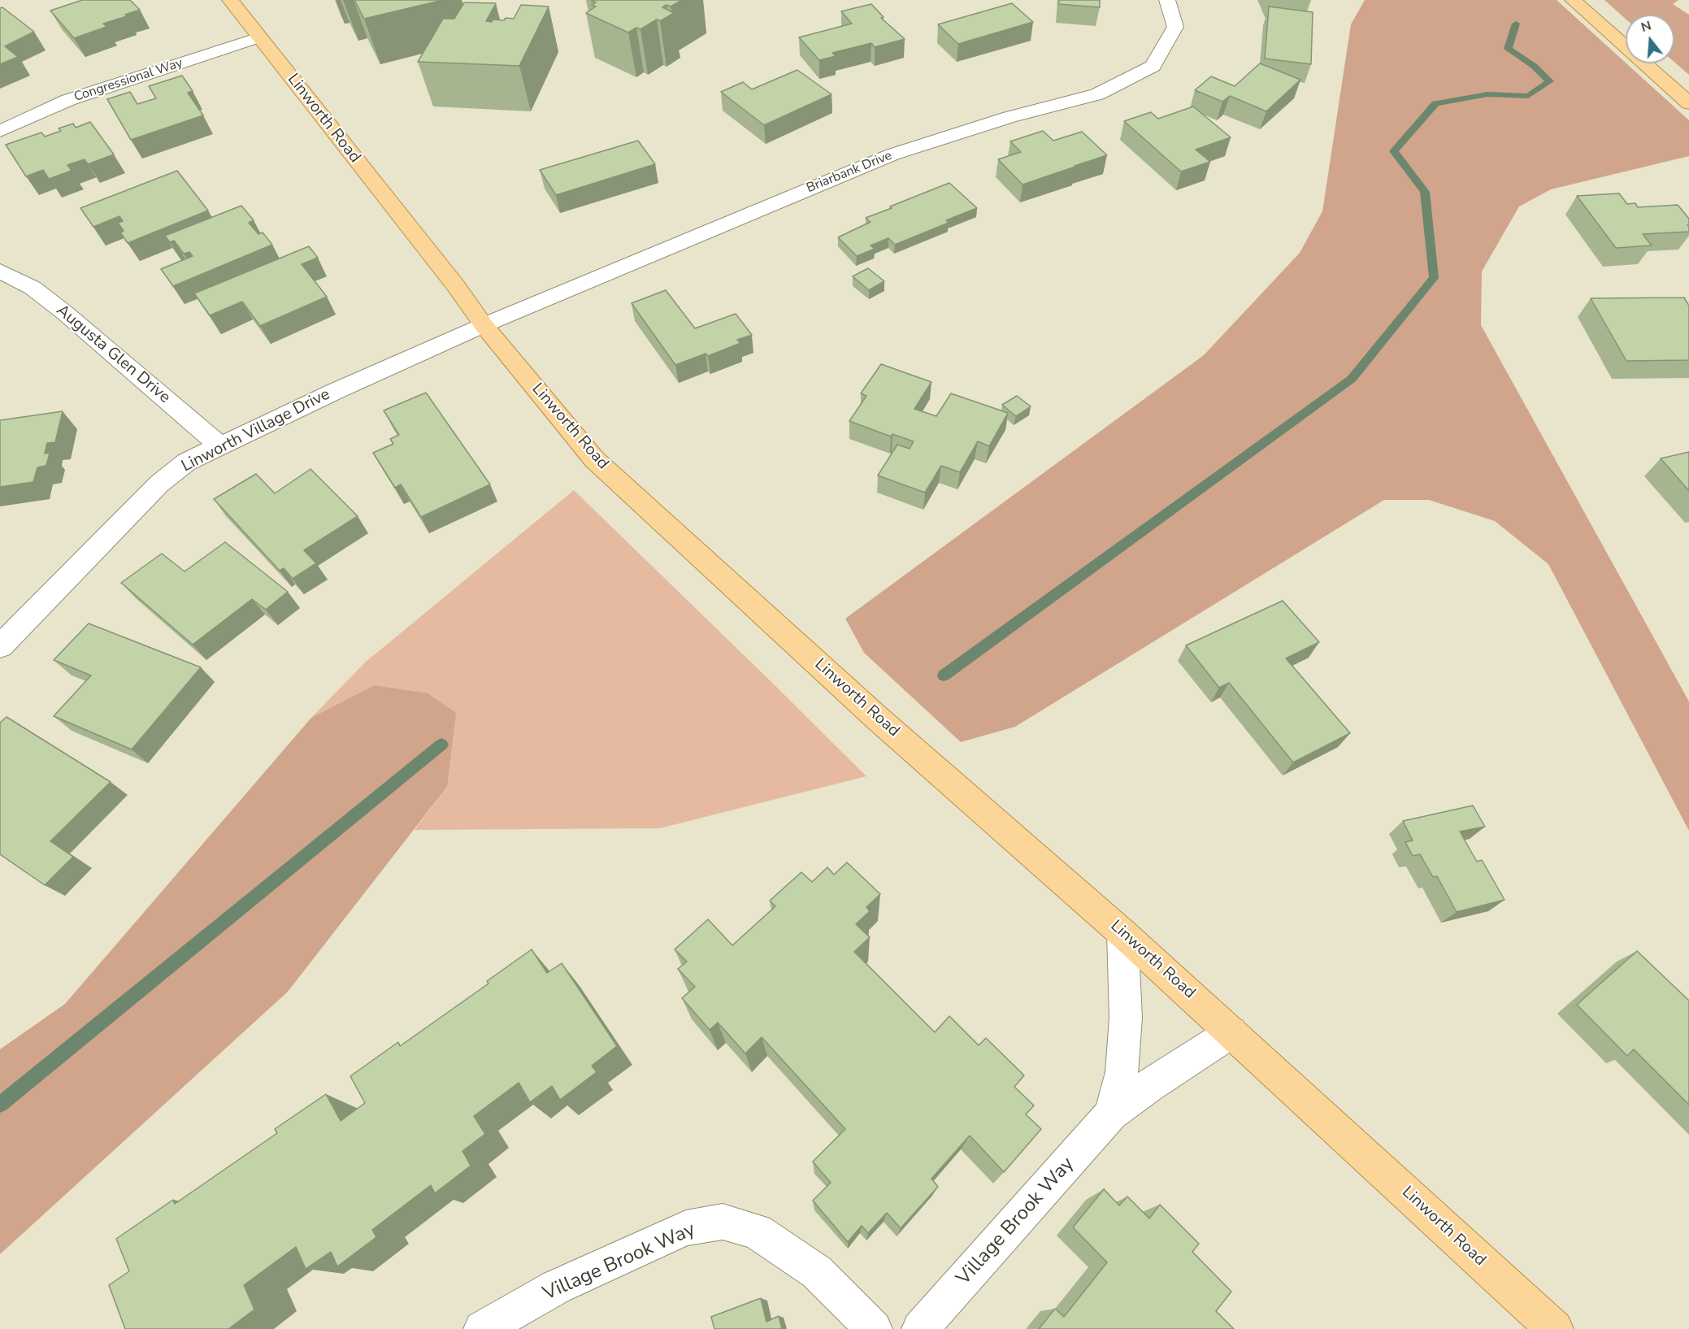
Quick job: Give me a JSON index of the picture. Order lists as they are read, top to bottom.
{
  "streets": {
    "main road": ["Linworth Road"],
    "street": [
      "Congressional Way",
      "Briarbank Drive",
      "Augusta Glen Drive",
      "Linworth Village Drive",
      "Village Brook Way"
    ]
  },
  "crossings": [
    ["Congressional Way", "Linworth Road"],
    ["Linworth Road", "Briarbank Drive"],
    ["Linworth Road", "Linworth Village Drive"],
    ["Linworth Road", "Village Brook Way"],
    ["Briarbank Drive", "Linworth Village Drive"],
    ["Augusta Glen Drive", "Linworth Village Drive"]
  ],
  "north": "top"
}
